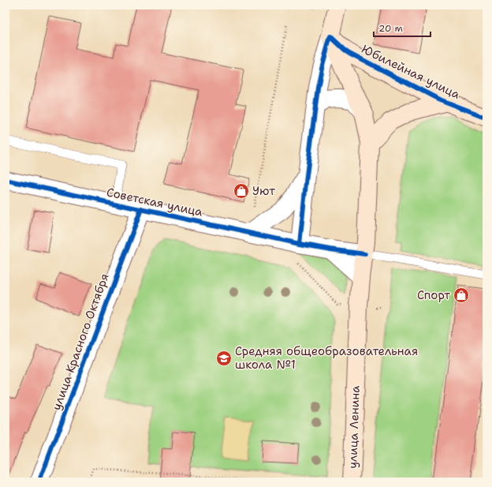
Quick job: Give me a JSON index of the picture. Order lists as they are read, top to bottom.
{
  "streets": {
    "main road": ["Юбилейная улица", "улица Ленина"],
    "street": ["Советская улица", "улица Красного Октября"]
  },
  "crossings": [
    ["Юбилейная улица", "улица Ленина"],
    ["Советская улица", "улица Красного Октября"],
    ["Советская улица", "улица Ленина"]
  ],
  "places": {
    "shop": ["Уют", "Спорт"],
    "school or university": ["Средняя общеобразовательная школа №1"]
  },
  "scale_bar": "20 m"
}
